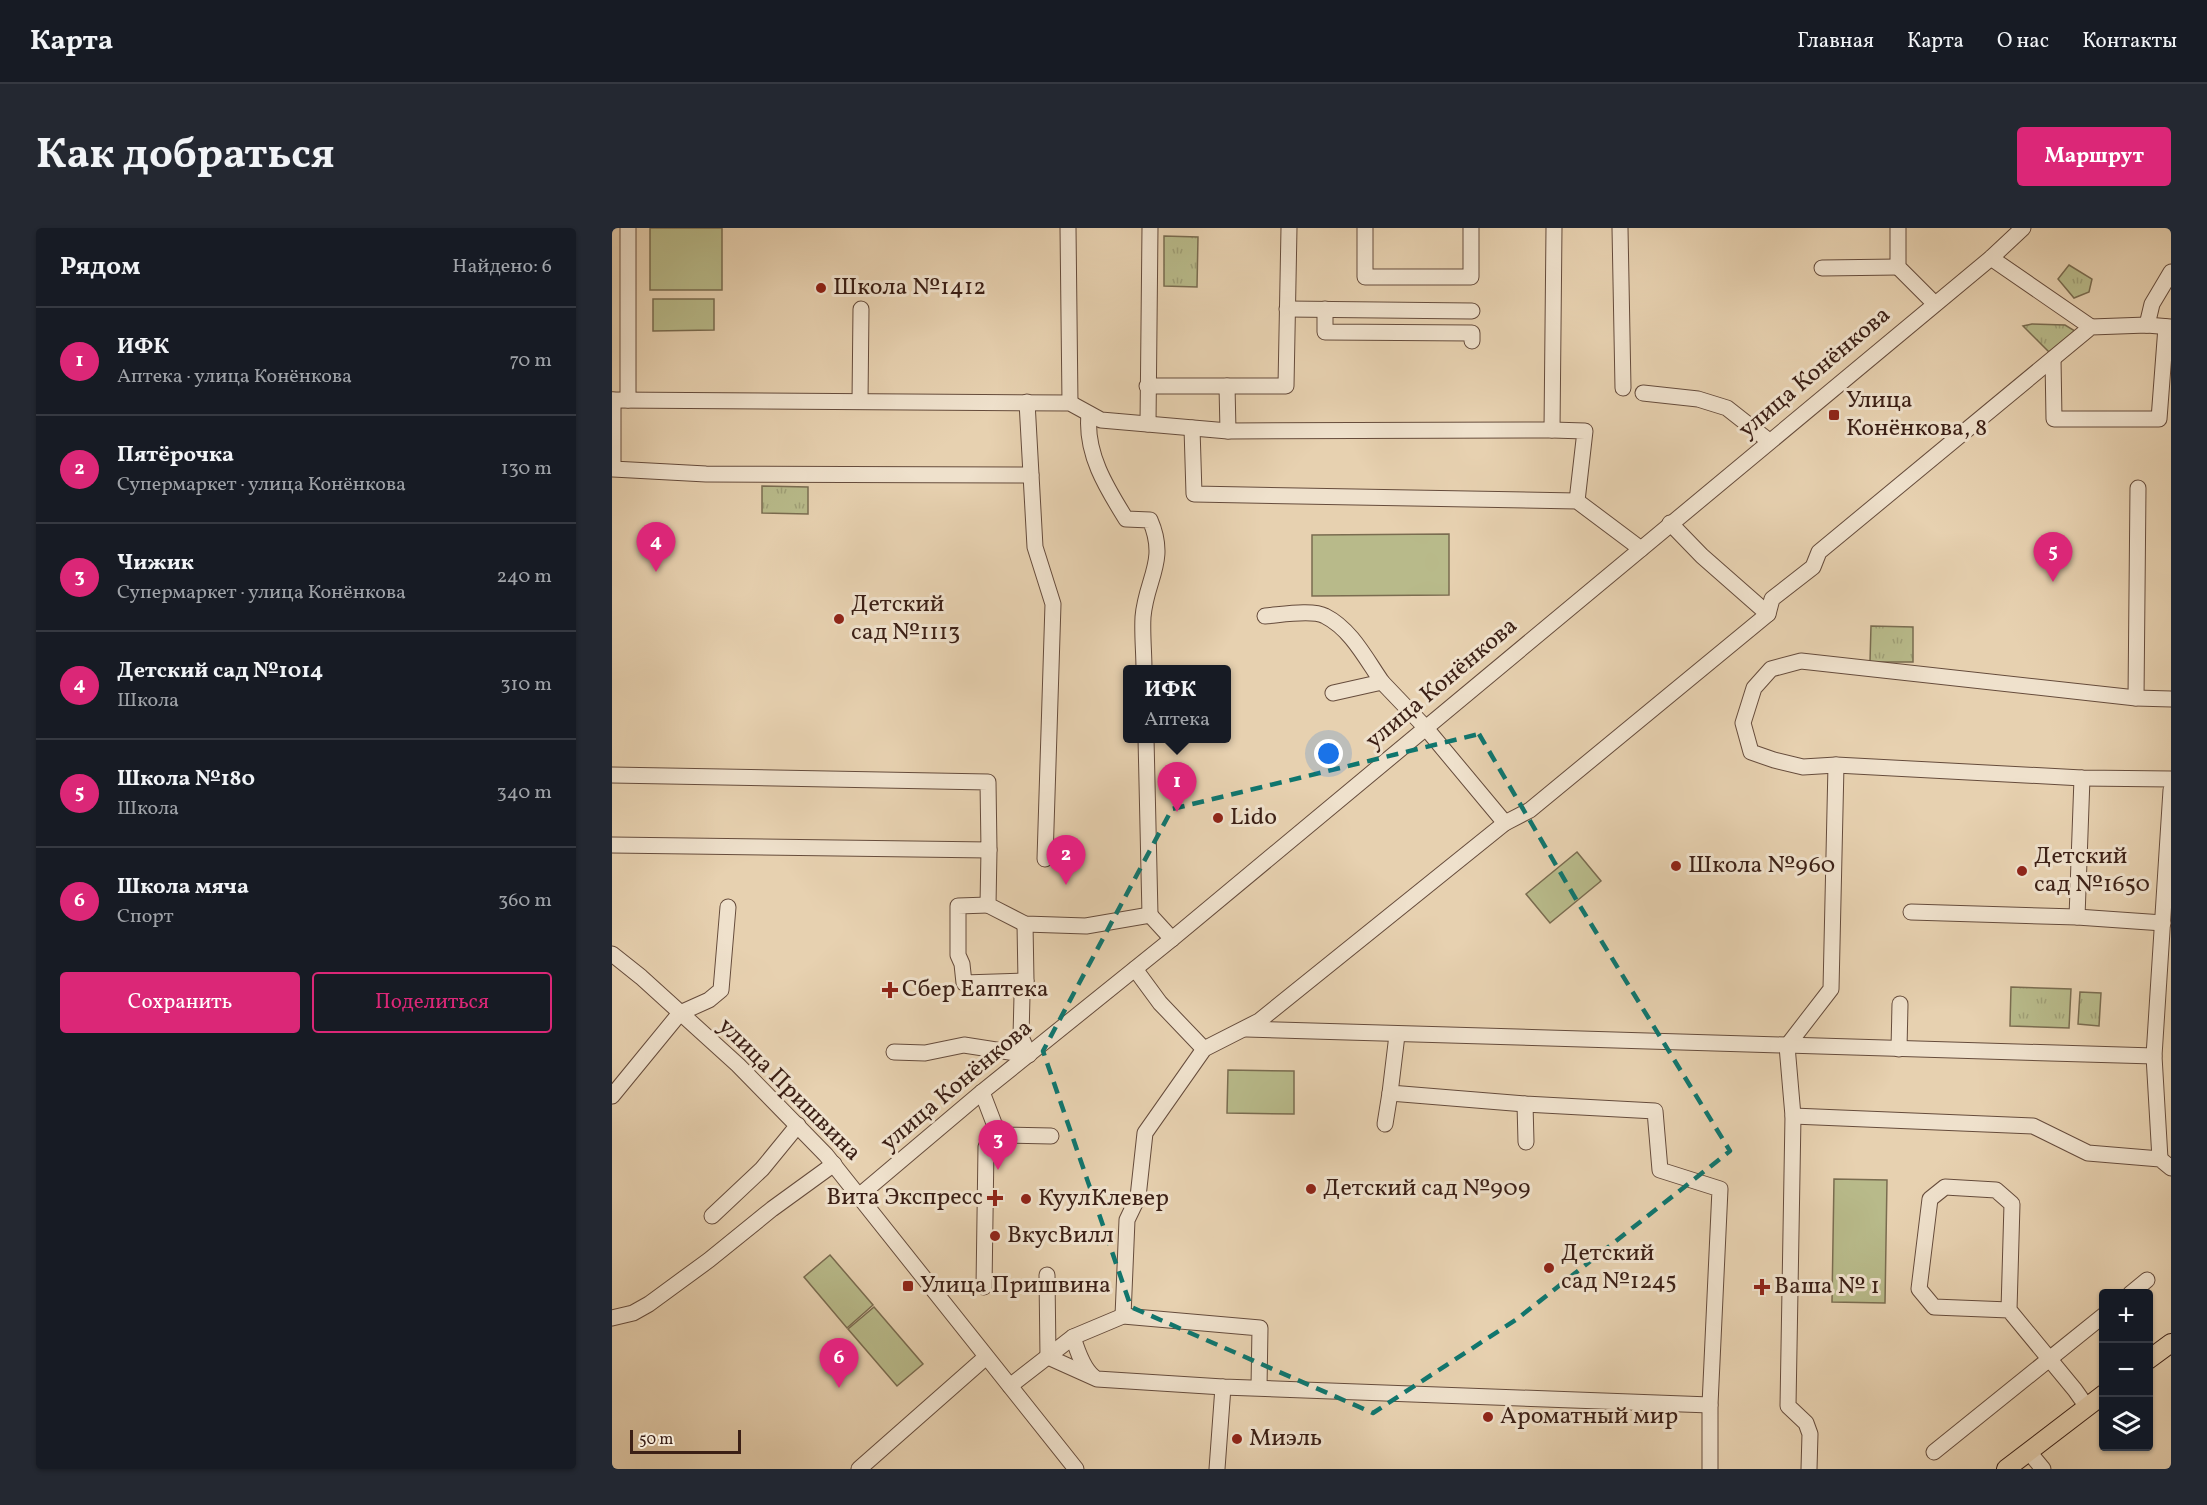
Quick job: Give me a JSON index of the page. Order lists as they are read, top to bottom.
{
  "streets": {
    "street": ["улица Конёнкова", "улица Пришвина"]
  },
  "crossings": [
    ["улица Конёнкова", "улица Пришвина"]
  ],
  "places": {
    "other": [
      "Школа №1412",
      "Детский сад №1113",
      "Lido",
      "Школа №960",
      "Детский сад №1650",
      "Детский сад №909",
      "КуулКлевер",
      "ВкусВилл",
      "Детский сад №1245",
      "Ароматный мир",
      "Миэль"
    ],
    "transit": ["Улица Конёнкова, 8", "Улица Пришвина"],
    "health": ["Сбер Еаптека", "Вита Экспресс", "Ваша № 1"]
  },
  "scale_bar": "50 m",
  "page": {
    "header": "Карта",
    "nav": [
      "Главная",
      "Карта",
      "О нас",
      "Контакты"
    ],
    "title": "Как добраться",
    "buttons": [
      "Маршрут",
      ["Сохранить", "Поделиться"]
    ],
    "heading": ["Рядом", "Найдено: 6"],
    "list": [
      {
        "mark": "1",
        "name": "ИФК",
        "note": "Аптека · улица Конёнкова",
        "value": "70 m"
      },
      {
        "mark": "2",
        "name": "Пятёрочка",
        "note": "Супермаркет · улица Конёнкова",
        "value": "130 m"
      },
      {
        "mark": "3",
        "name": "Чижик",
        "note": "Супермаркет · улица Конёнкова",
        "value": "240 m"
      },
      {
        "mark": "4",
        "name": "Детский сад №1014",
        "note": "Школа",
        "value": "310 m"
      },
      {
        "mark": "5",
        "name": "Школа №180",
        "note": "Школа",
        "value": "340 m"
      },
      {
        "mark": "6",
        "name": "Школа мяча",
        "note": "Спорт",
        "value": "360 m"
      }
    ],
    "pins": [
      "4",
      "5",
      "1",
      "2",
      "3",
      "6"
    ],
    "popup": ["ИФК", "Аптека"],
    "map_buttons": ["+", "−"],
    "scale": "50 m"
  }
}
